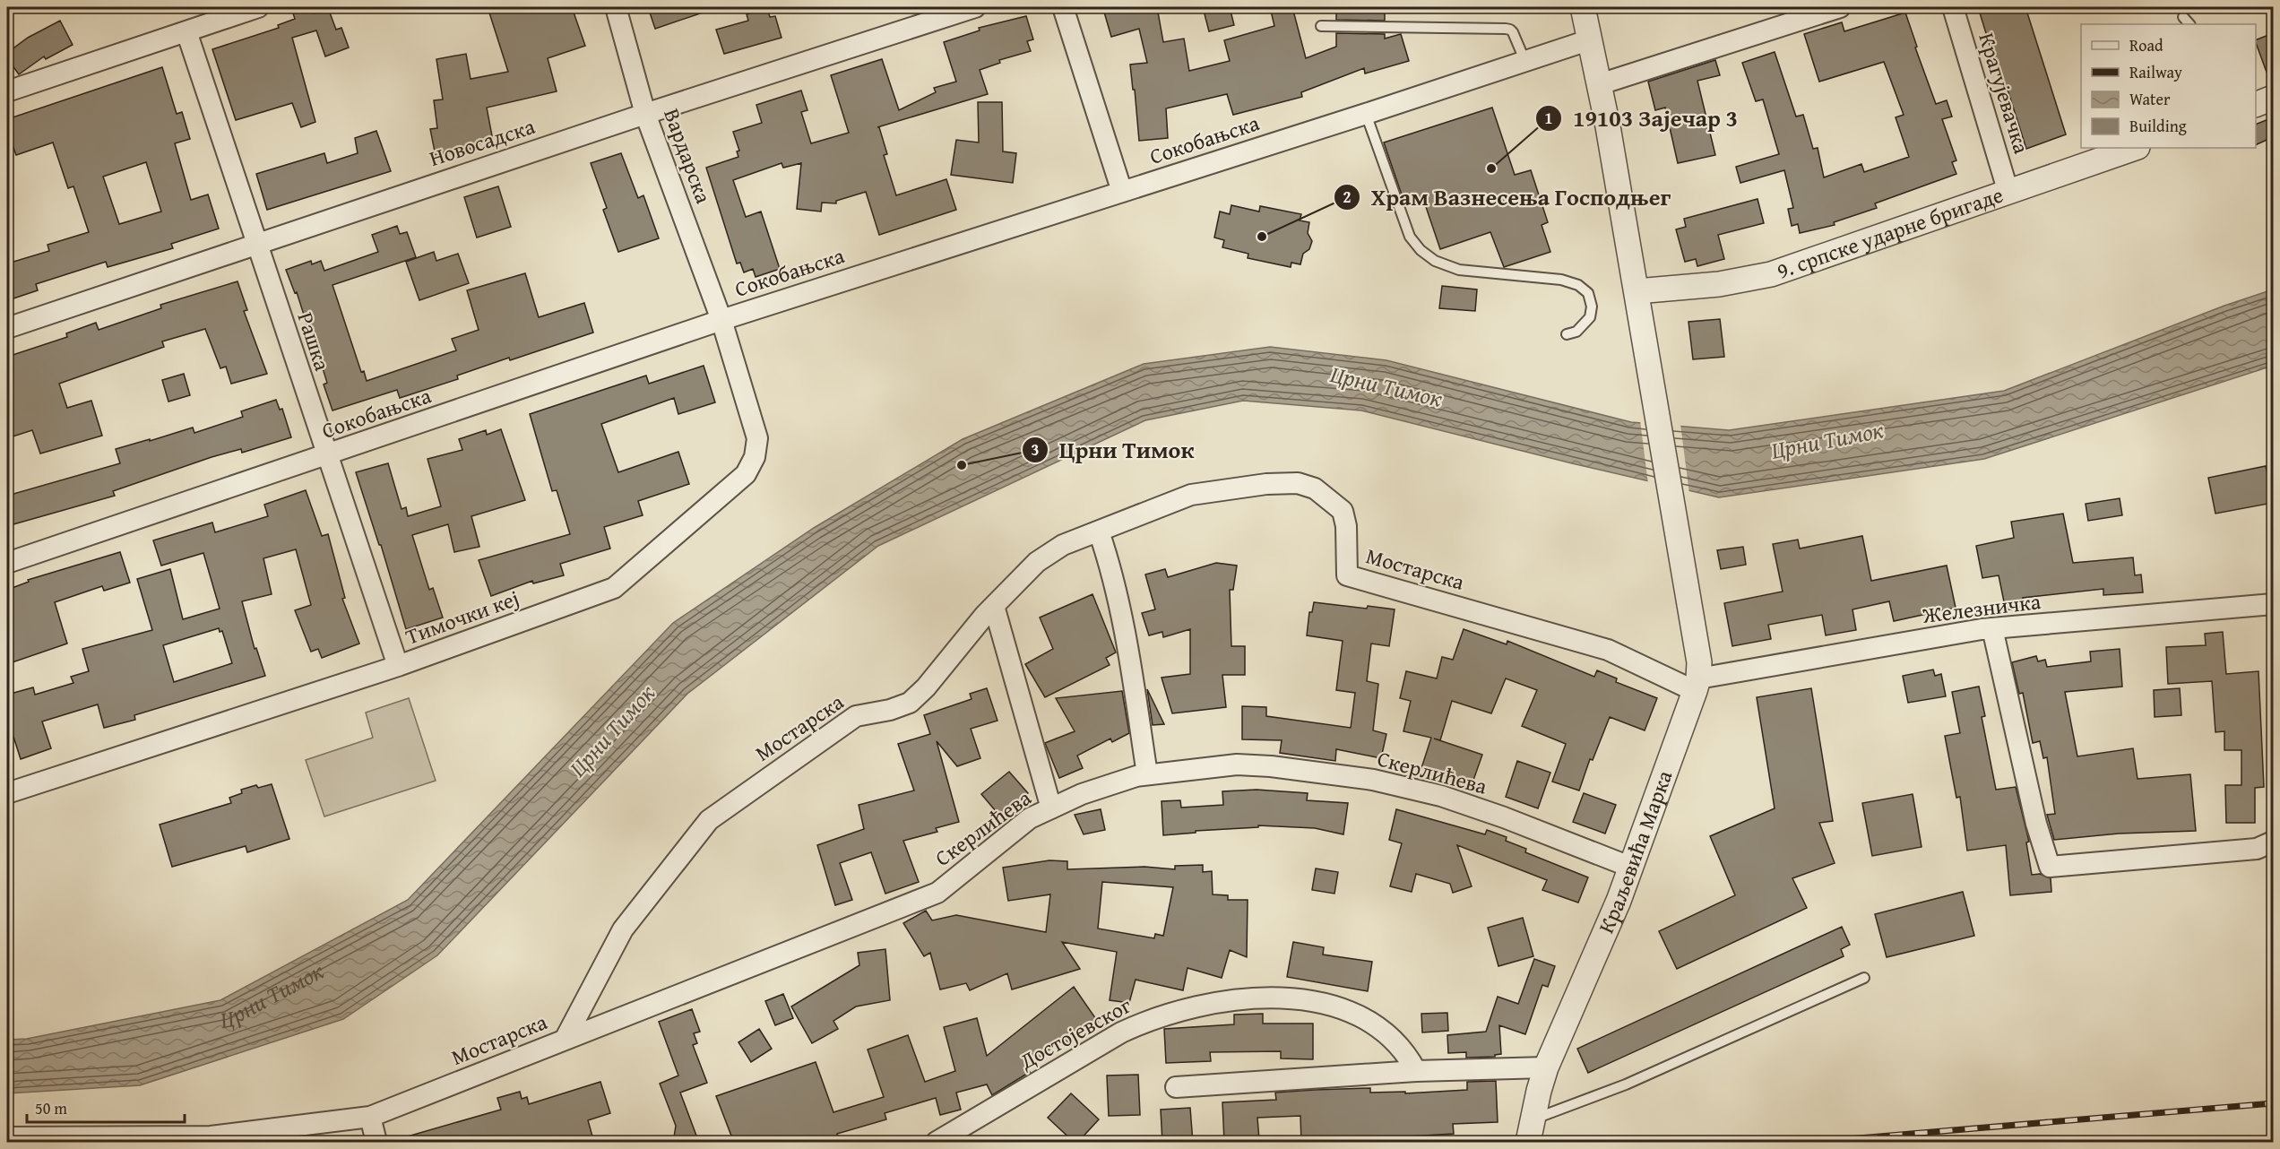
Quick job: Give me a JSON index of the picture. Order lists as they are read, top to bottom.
{
  "streets": {
    "street": [
      "Крагујевачка",
      "Сокобањска",
      "Новосадска",
      "Вардарска",
      "9. српске ударне бригаде",
      "Рашка",
      "Мостарска",
      "Железничка",
      "Тимочки кеј",
      "Скерлићева",
      "Краљевића Марка",
      "Достојевског"
    ]
  },
  "crossings": [
    ["Крагујевачка", "9. српске ударне бригаде"],
    ["Сокобањска", "Вардарска"],
    ["Сокобањска", "Рашка"],
    ["Сокобањска", "Тимочки кеј"],
    ["Сокобањска", "Краљевића Марка"],
    ["Новосадска", "Вардарска"],
    ["Новосадска", "Рашка"],
    ["Вардарска", "Тимочки кеј"],
    ["9. српске ударне бригаде", "Краљевића Марка"],
    ["Рашка", "Тимочки кеј"],
    ["Мостарска", "Железничка"],
    ["Мостарска", "Скерлићева"],
    ["Мостарска", "Краљевића Марка"],
    ["Железничка", "Краљевића Марка"],
    ["Скерлићева", "Краљевића Марка"]
  ],
  "water": ["Црни Тимок"],
  "places": ["19103 Зајечар 3", "Храм Вазнесења Господњег", "Црни Тимок"],
  "legend": [
    "Road",
    "Railway",
    "Water",
    "Building"
  ],
  "scale_bar": "50 m"
}
